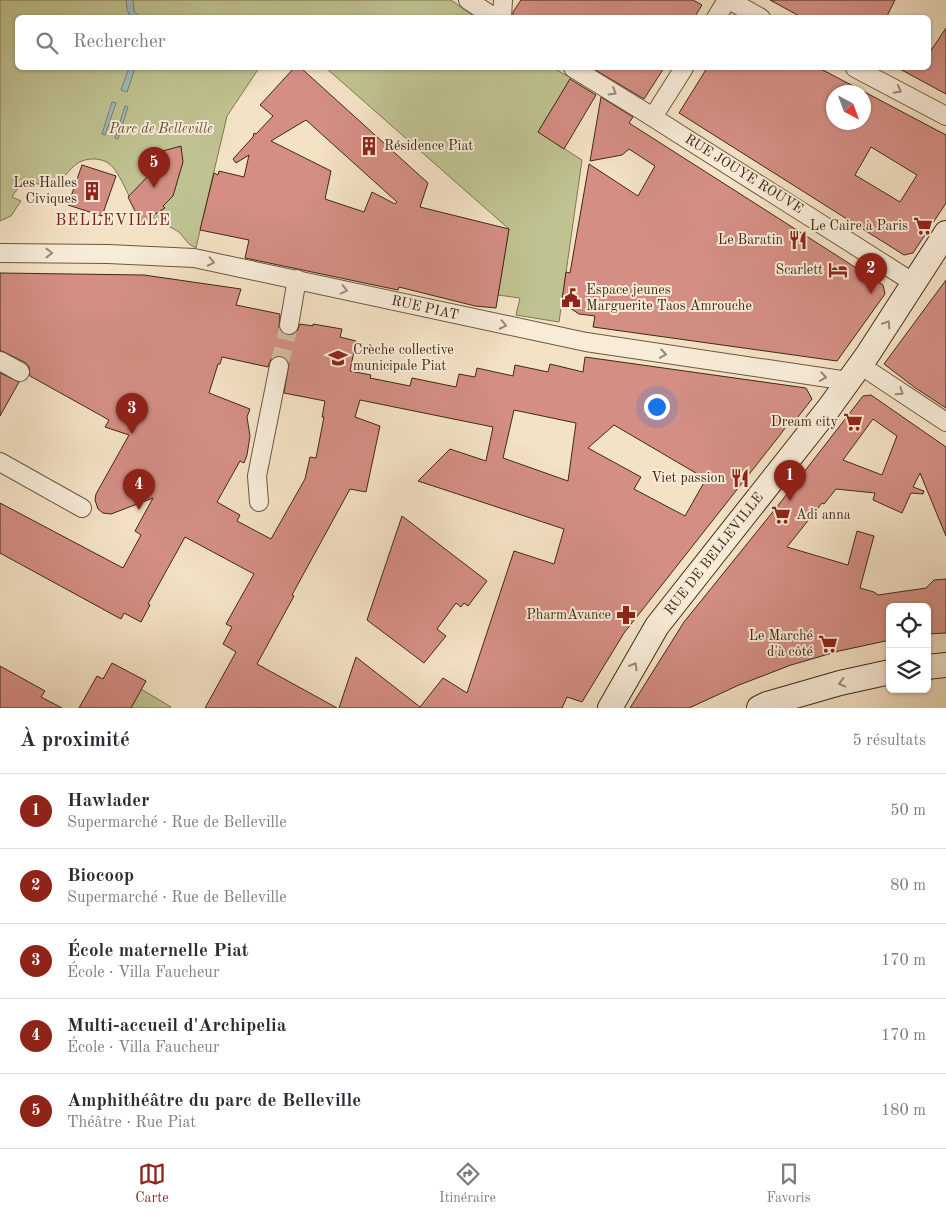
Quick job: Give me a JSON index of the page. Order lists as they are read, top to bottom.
{
  "streets": {
    "street": ["RUE JOUYE ROUVE", "RUE PIAT", "RUE DE BELLEVILLE"]
  },
  "crossings": [
    ["RUE JOUYE ROUVE", "RUE DE BELLEVILLE"],
    ["RUE PIAT", "RUE DE BELLEVILLE"]
  ],
  "one_way": ["RUE PIAT", "RUE DE BELLEVILLE"],
  "districts": ["BELLEVILLE"],
  "parks": ["Parc de Belleville"],
  "places": {
    "building": ["Résidence Piat", "Les Halles Civiques"],
    "supermarket": [
      "Le Caire à Paris",
      "Dream city",
      "Adi anna",
      "Le Marché d'à côté"
    ],
    "restaurant": ["Le Baratin", "Viet passion"],
    "hotel": ["Scarlett"],
    "public building": ["Espace jeunes Marguerite Taos Amrouche"],
    "school or university": ["Crèche collective municipale Piat"],
    "pharmacy": ["PharmAvance"]
  },
  "north": "bottom right",
  "page": {
    "search": "Rechercher",
    "pins": [
      "5",
      "2",
      "3",
      "1",
      "4"
    ],
    "heading": ["À proximité", "5 résultats"],
    "list": [
      {
        "mark": "1",
        "name": "Hawlader",
        "note": "Supermarché · Rue de Belleville",
        "value": "50 m"
      },
      {
        "mark": "2",
        "name": "Biocoop",
        "note": "Supermarché · Rue de Belleville",
        "value": "80 m"
      },
      {
        "mark": "3",
        "name": "École maternelle Piat",
        "note": "École · Villa Faucheur",
        "value": "170 m"
      },
      {
        "mark": "4",
        "name": "Multi-accueil d'Archipelia",
        "note": "École · Villa Faucheur",
        "value": "170 m"
      },
      {
        "mark": "5",
        "name": "Amphithéâtre du parc de Belleville",
        "note": "Théâtre · Rue Piat",
        "value": "180 m"
      }
    ],
    "nav": ["Carte", "Itinéraire", "Favoris"]
  }
}
